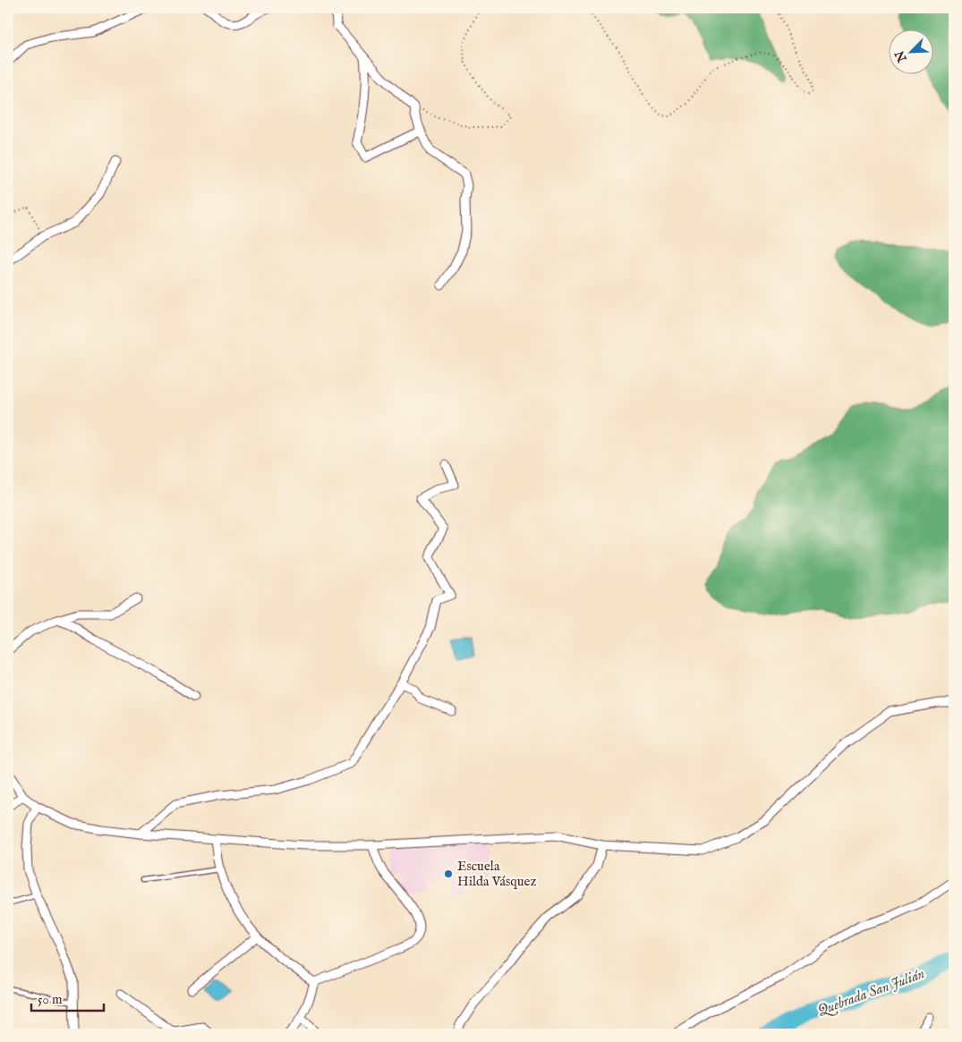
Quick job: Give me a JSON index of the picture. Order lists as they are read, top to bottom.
{
  "water": ["Quebrada San Julián"],
  "places": ["Escuela Hilda Vásquez"],
  "scale_bar": "50 m",
  "north": "bottom left"
}
